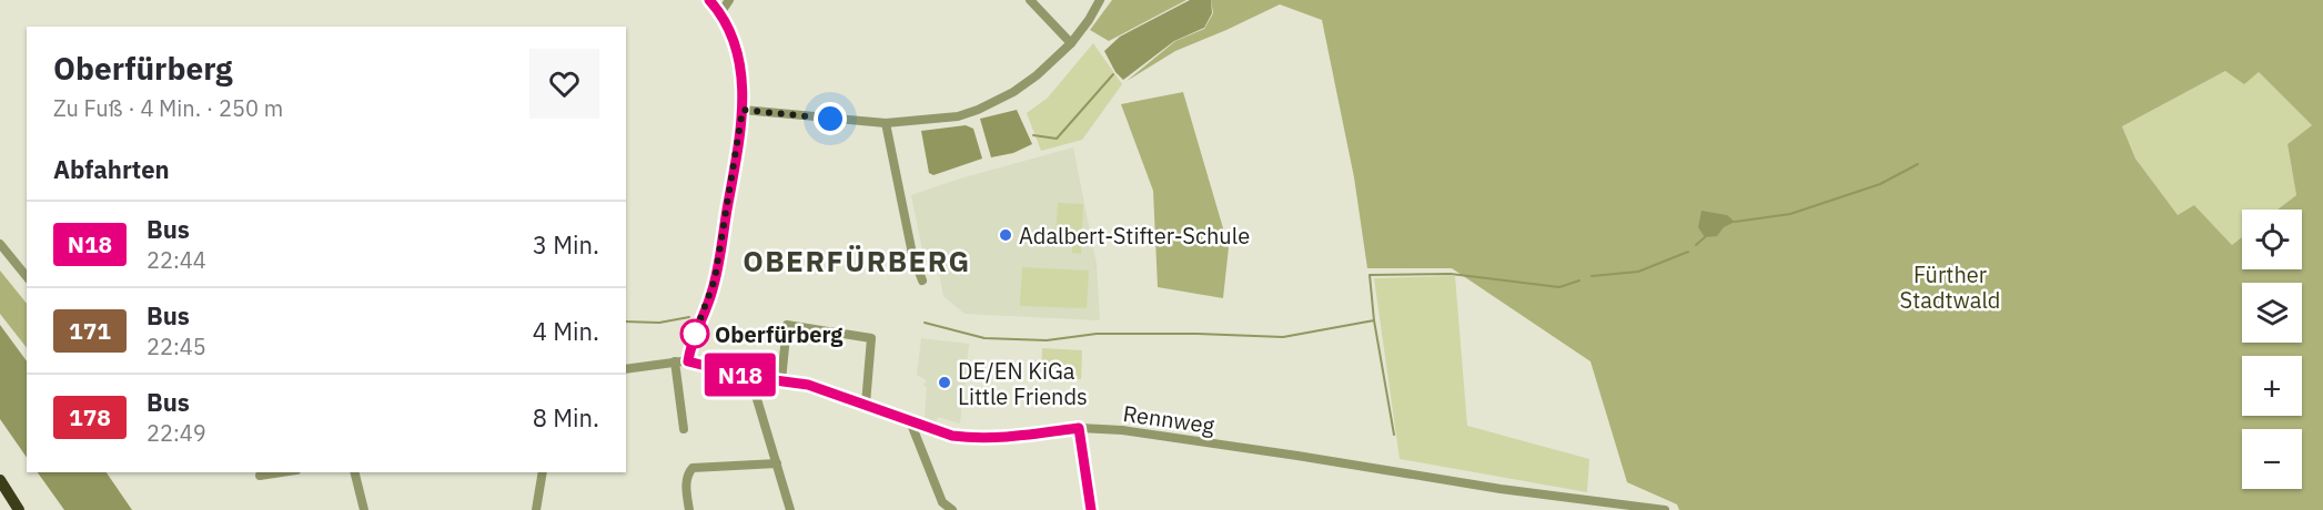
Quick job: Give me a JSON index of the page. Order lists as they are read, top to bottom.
{
  "streets": {
    "street": ["Rennweg"]
  },
  "districts": ["OBERFÜRBERG"],
  "parks": ["Fürther Stadtwald"],
  "places": ["Adalbert-Stifter-Schule", "Oberfürberg", "DE/EN KiGa Little Friends"],
  "lines": ["bus line N18"],
  "page": {
    "on_map": "N18",
    "heading": [
      ["Oberfürberg", "Zu Fuß · 4 Min. · 250 m"],
      "Abfahrten"
    ],
    "list": [
      {
        "mark": "N18",
        "name": "Bus",
        "note": "22:44",
        "value": "3 Min."
      },
      {
        "mark": "171",
        "name": "Bus",
        "note": "22:45",
        "value": "4 Min."
      },
      {
        "mark": "178",
        "name": "Bus",
        "note": "22:49",
        "value": "8 Min."
      }
    ],
    "map_buttons": ["+", "−"]
  }
}
